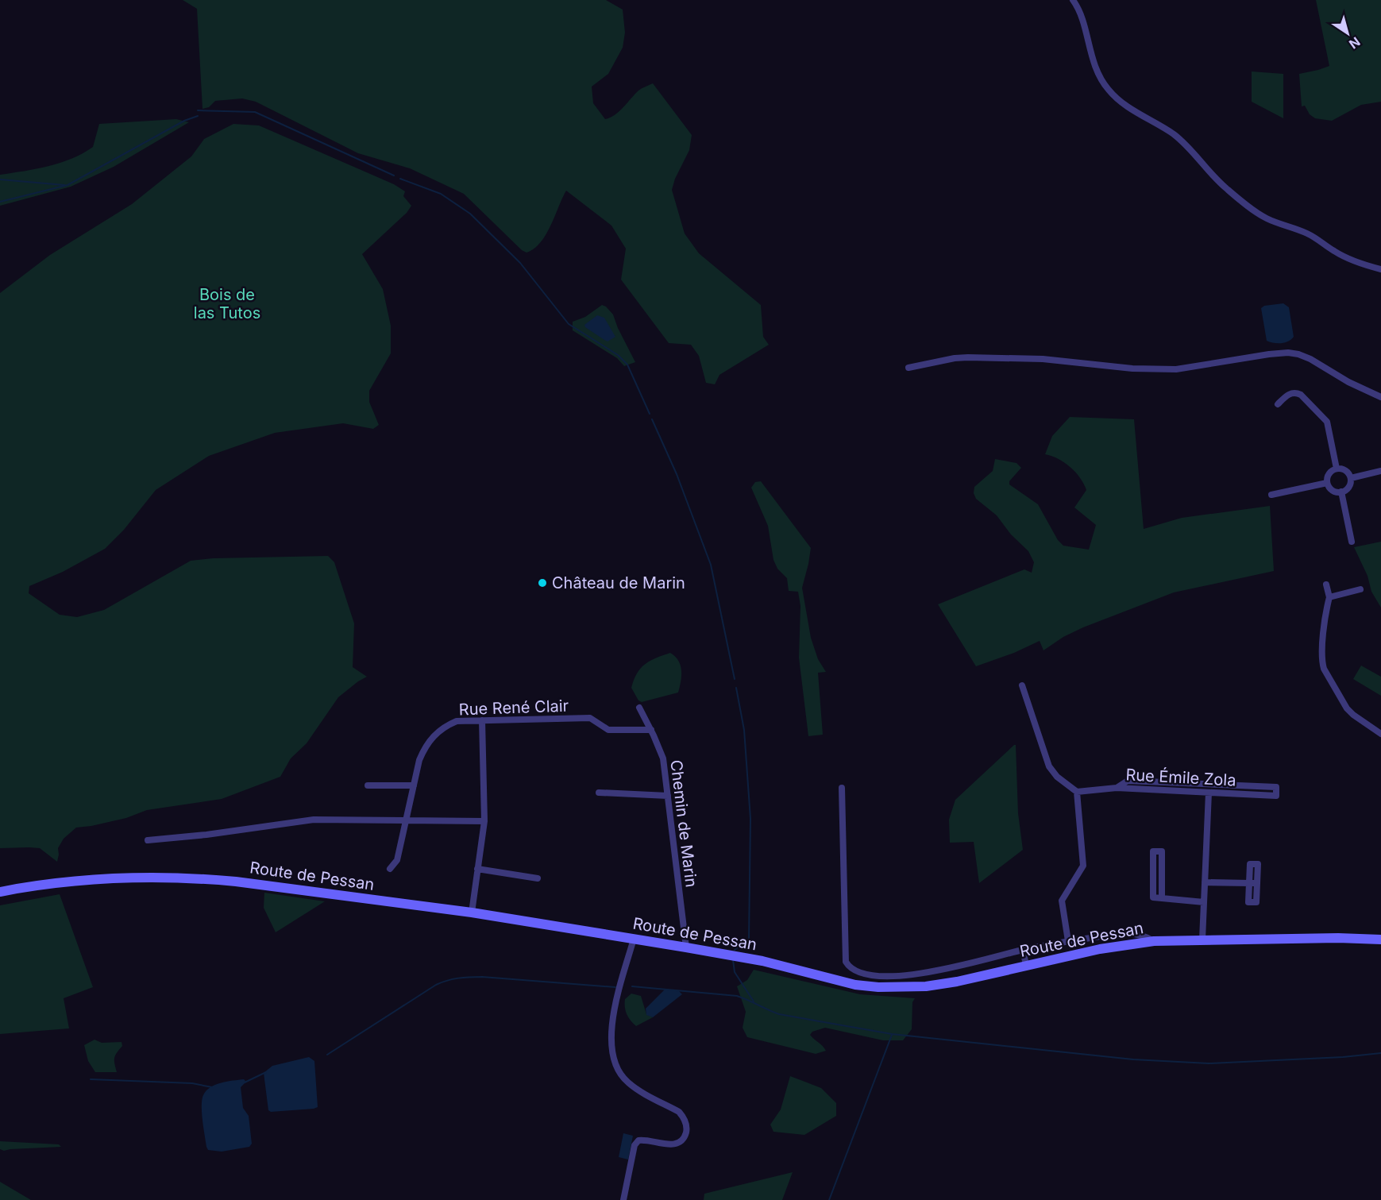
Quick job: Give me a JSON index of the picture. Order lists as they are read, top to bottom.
{
  "streets": {
    "main road": ["Route de Pessan"],
    "street": ["Rue René Clair", "Rue Émile Zola", "Chemin de Marin"]
  },
  "crossings": [
    ["Rue René Clair", "Chemin de Marin"],
    ["Chemin de Marin", "Route de Pessan"]
  ],
  "parks": ["Bois de las Tutos"],
  "places": ["Château de Marin"],
  "north": "bottom right"
}
